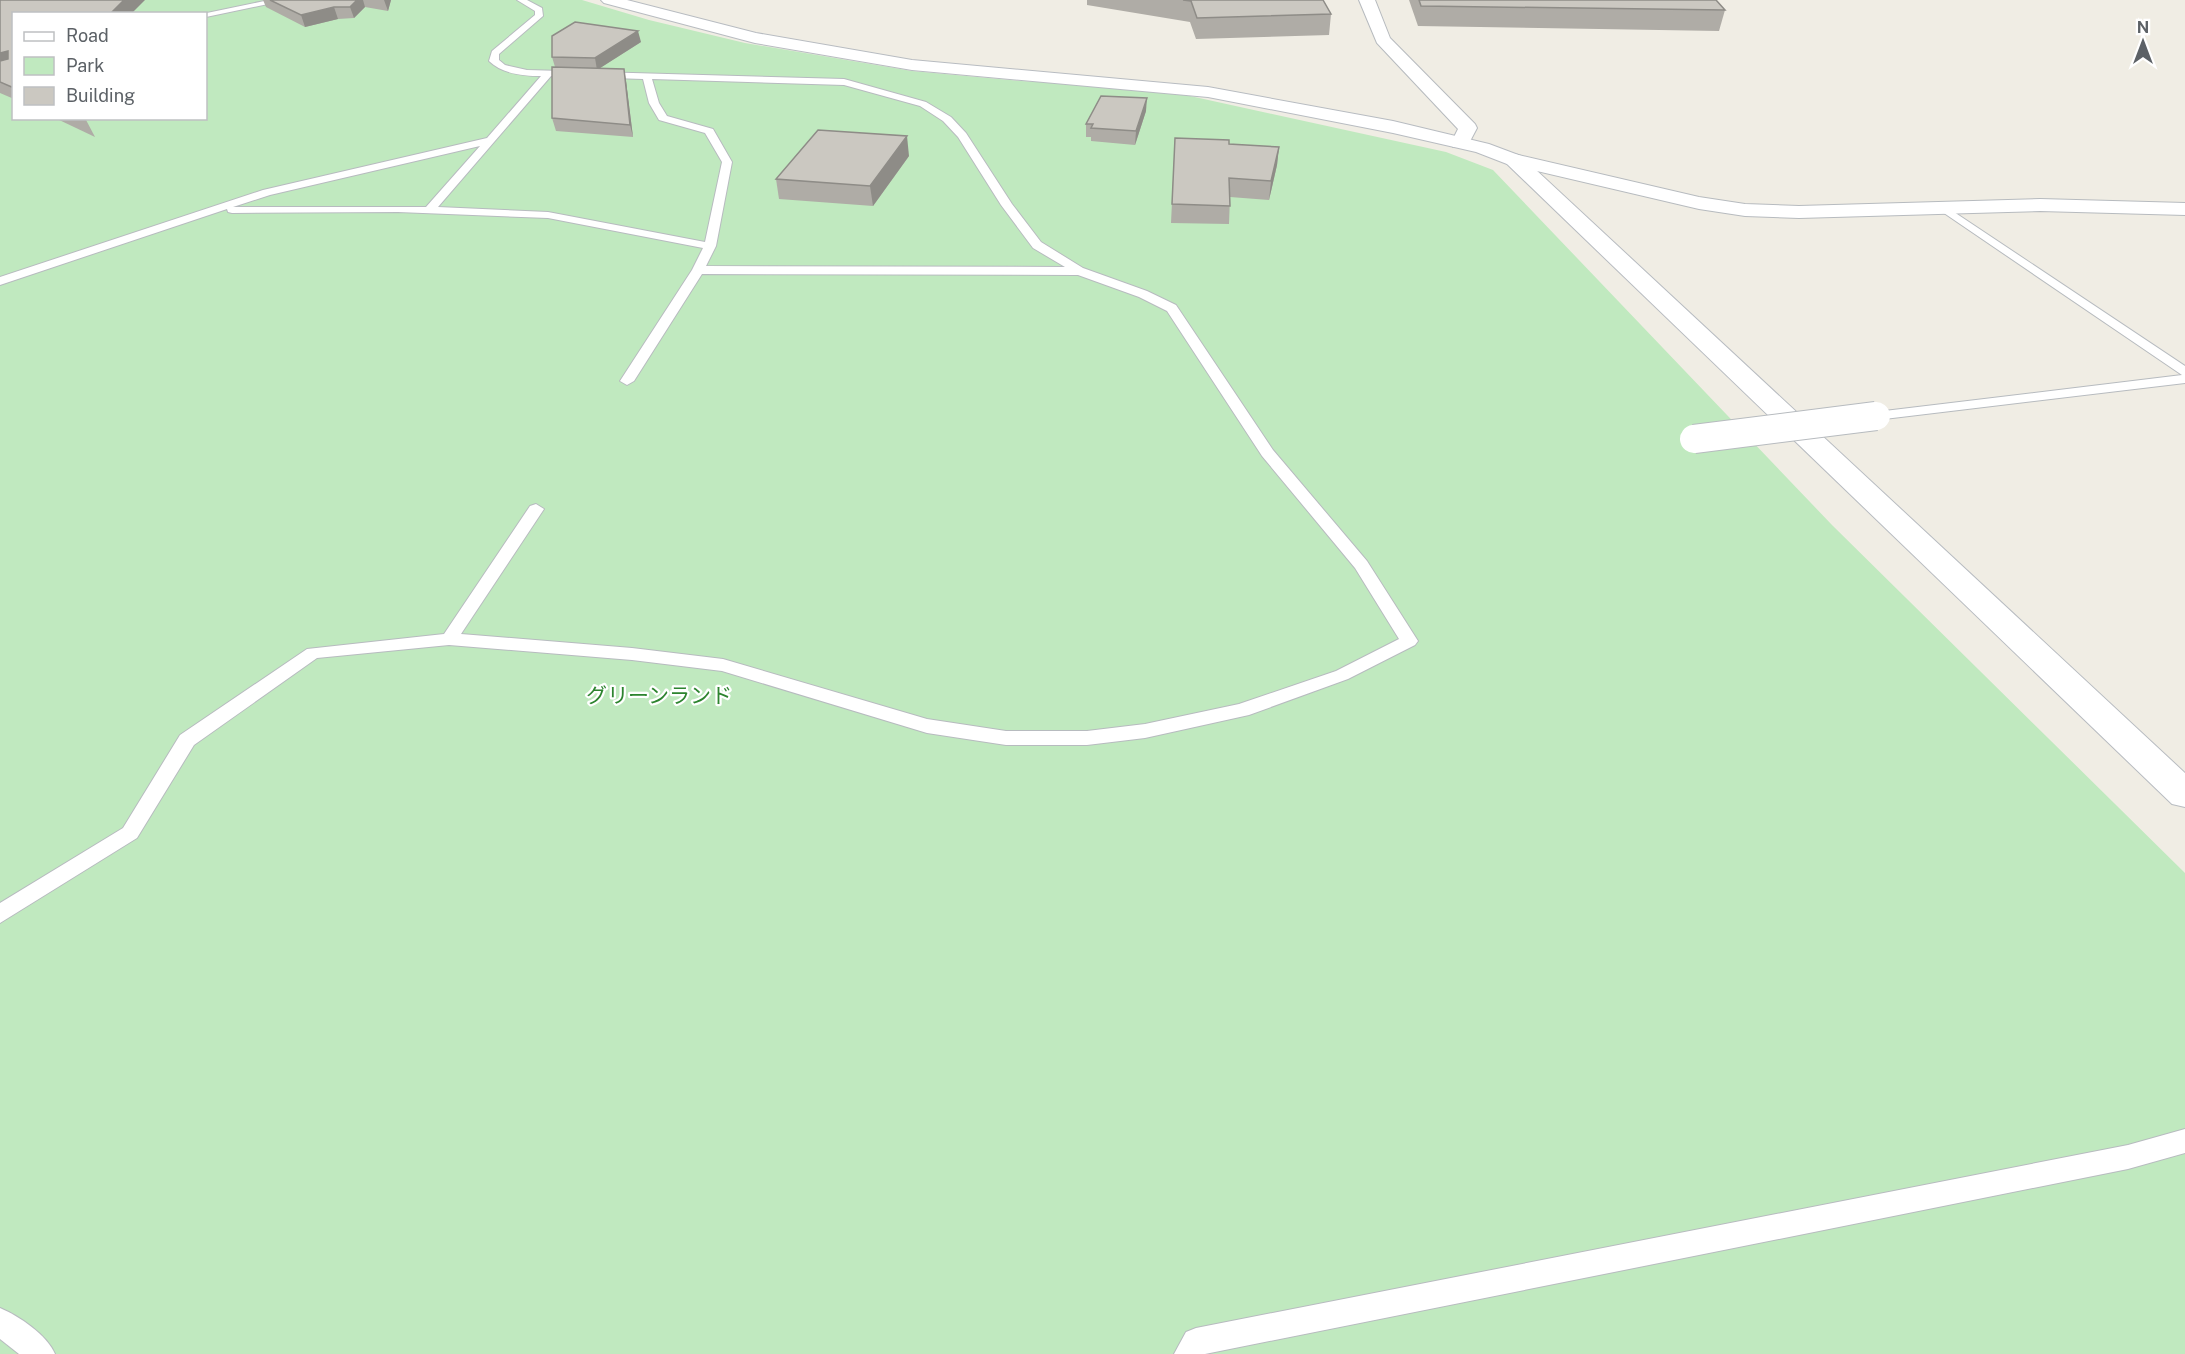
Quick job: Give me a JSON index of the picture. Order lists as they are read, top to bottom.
{
  "parks": ["グリーンランド"],
  "legend": ["Road", "Park", "Building"],
  "north": "top"
}
